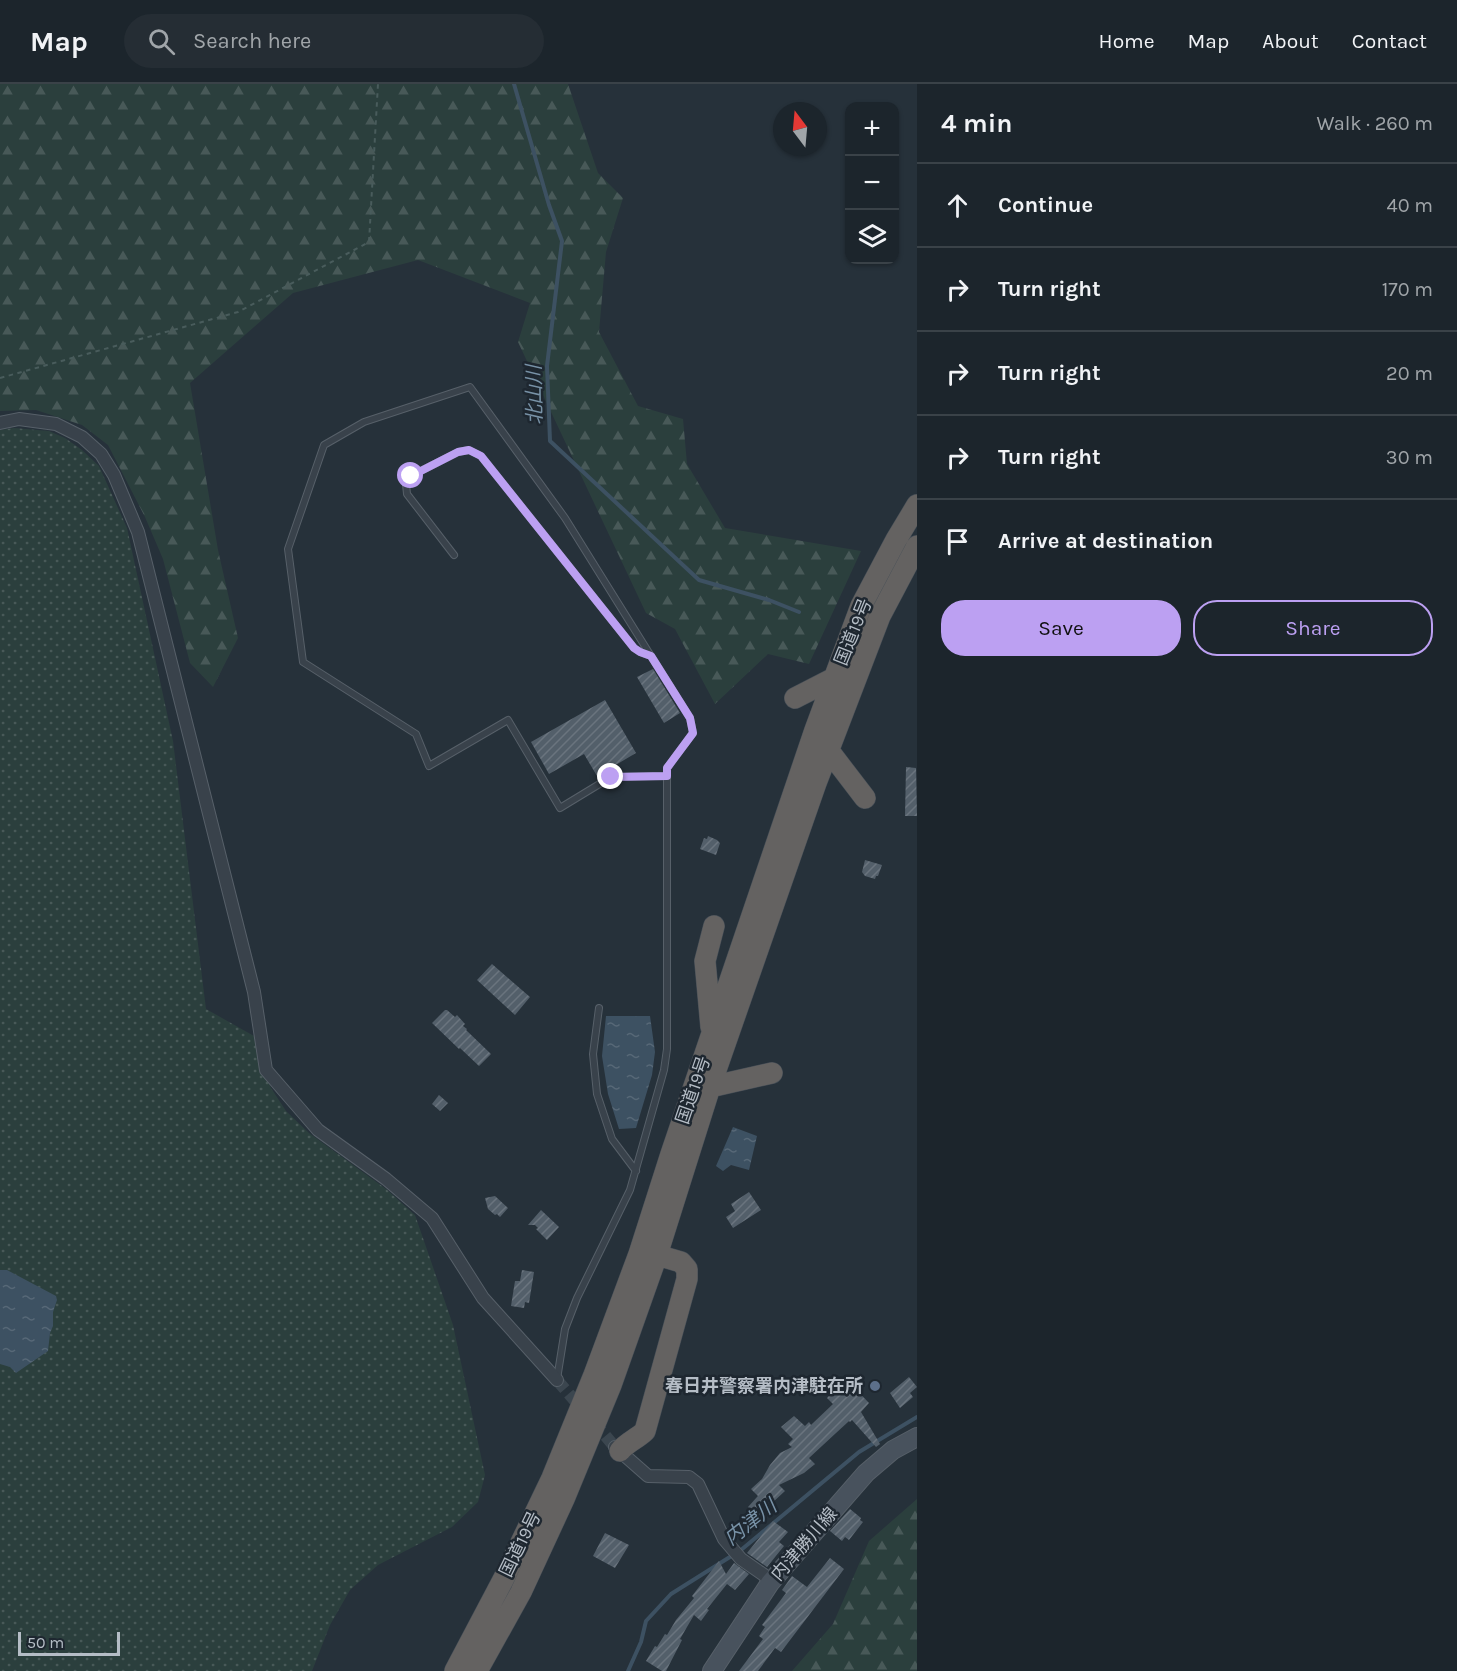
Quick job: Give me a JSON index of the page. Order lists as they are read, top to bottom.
{
  "streets": {
    "highway": ["国道19号"],
    "main road": ["内津勝川線"]
  },
  "water": ["北山川", "内津川"],
  "places": ["春日井警察署内津駐在所"],
  "scale_bar": "50 m",
  "north": "top",
  "page": {
    "header": "Map",
    "search": "Search here",
    "nav": [
      "Home",
      "Map",
      "About",
      "Contact"
    ],
    "heading": ["4 min", "Walk · 260 m"],
    "map_buttons": ["+", "−"],
    "list": [
      ["Continue", "40 m"],
      ["Turn right", "170 m"],
      ["Turn right", "20 m"],
      ["Turn right", "30 m"],
      "Arrive at destination"
    ],
    "buttons": ["Save", "Share"],
    "scale": "50 m"
  }
}
